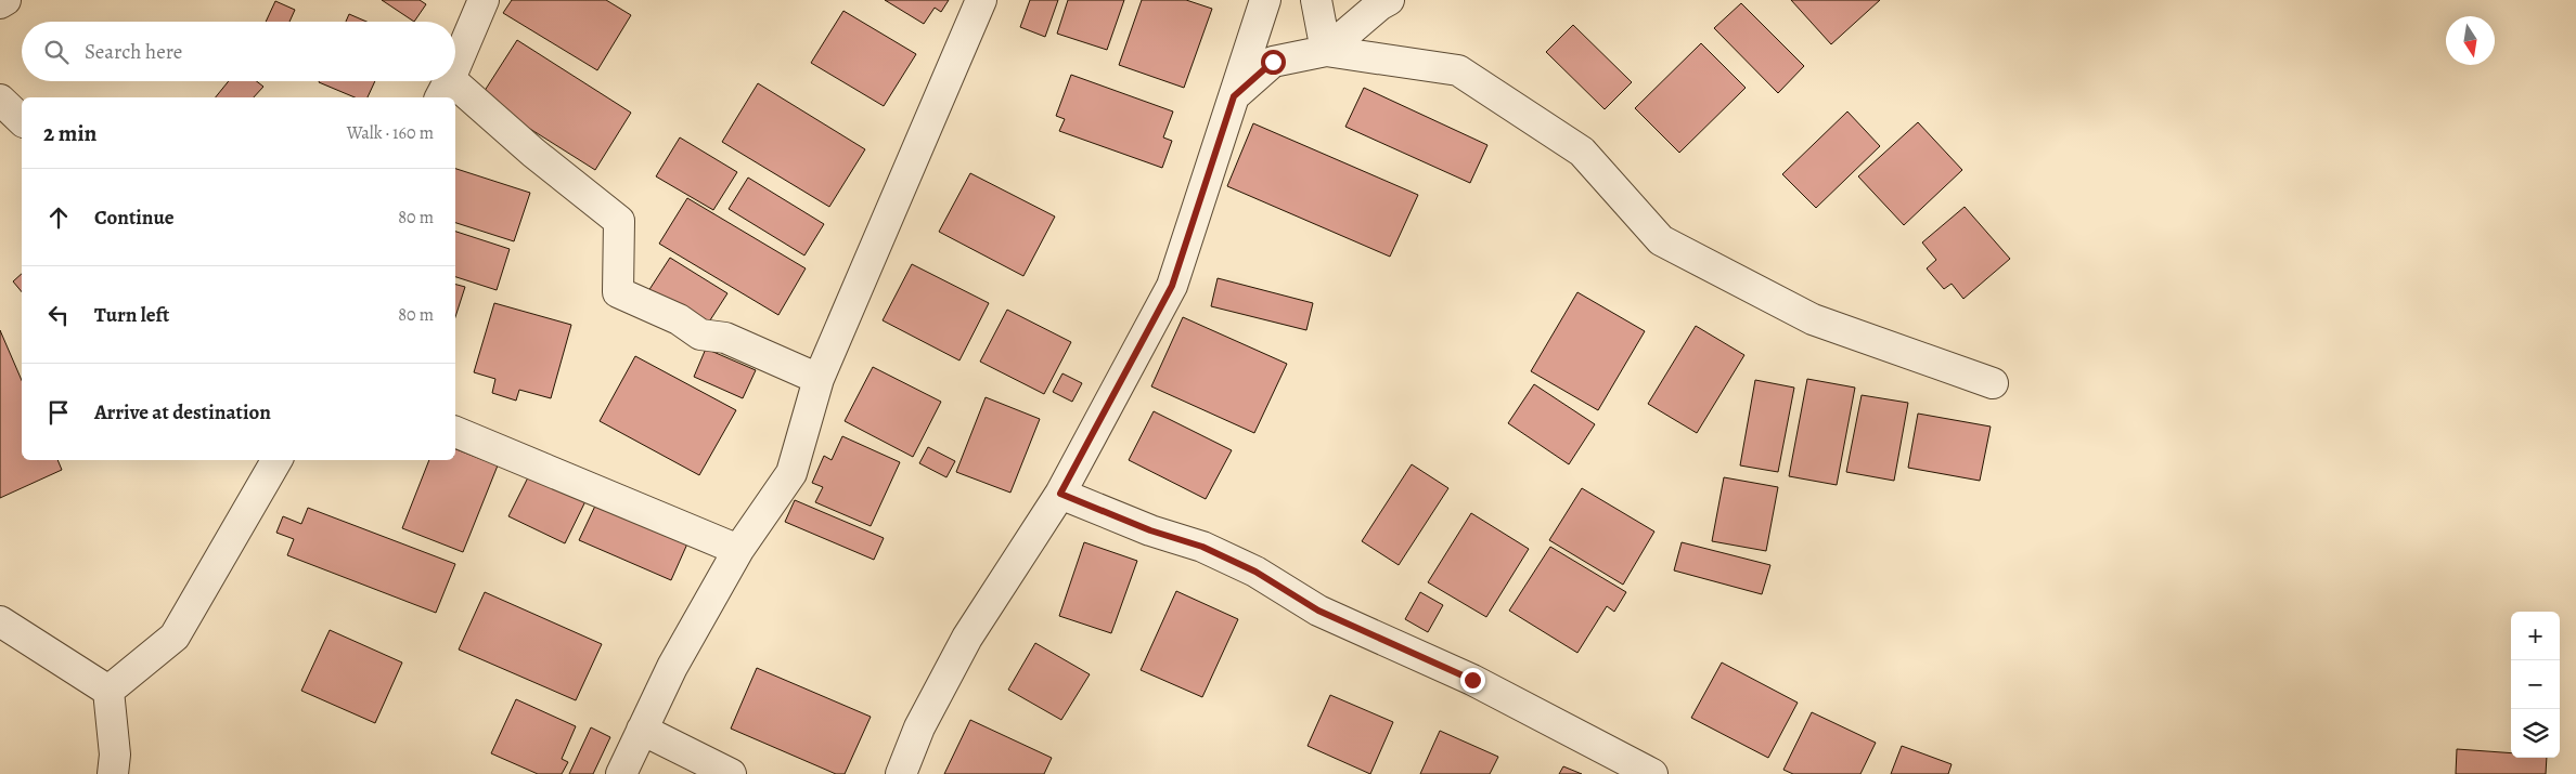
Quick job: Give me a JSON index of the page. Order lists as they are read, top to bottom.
{
  "north": "bottom",
  "page": {
    "search": "Search here",
    "heading": ["2 min", "Walk · 160 m"],
    "list": [
      ["Continue", "80 m"],
      ["Turn left", "80 m"],
      "Arrive at destination"
    ],
    "map_buttons": ["+", "−"]
  }
}
